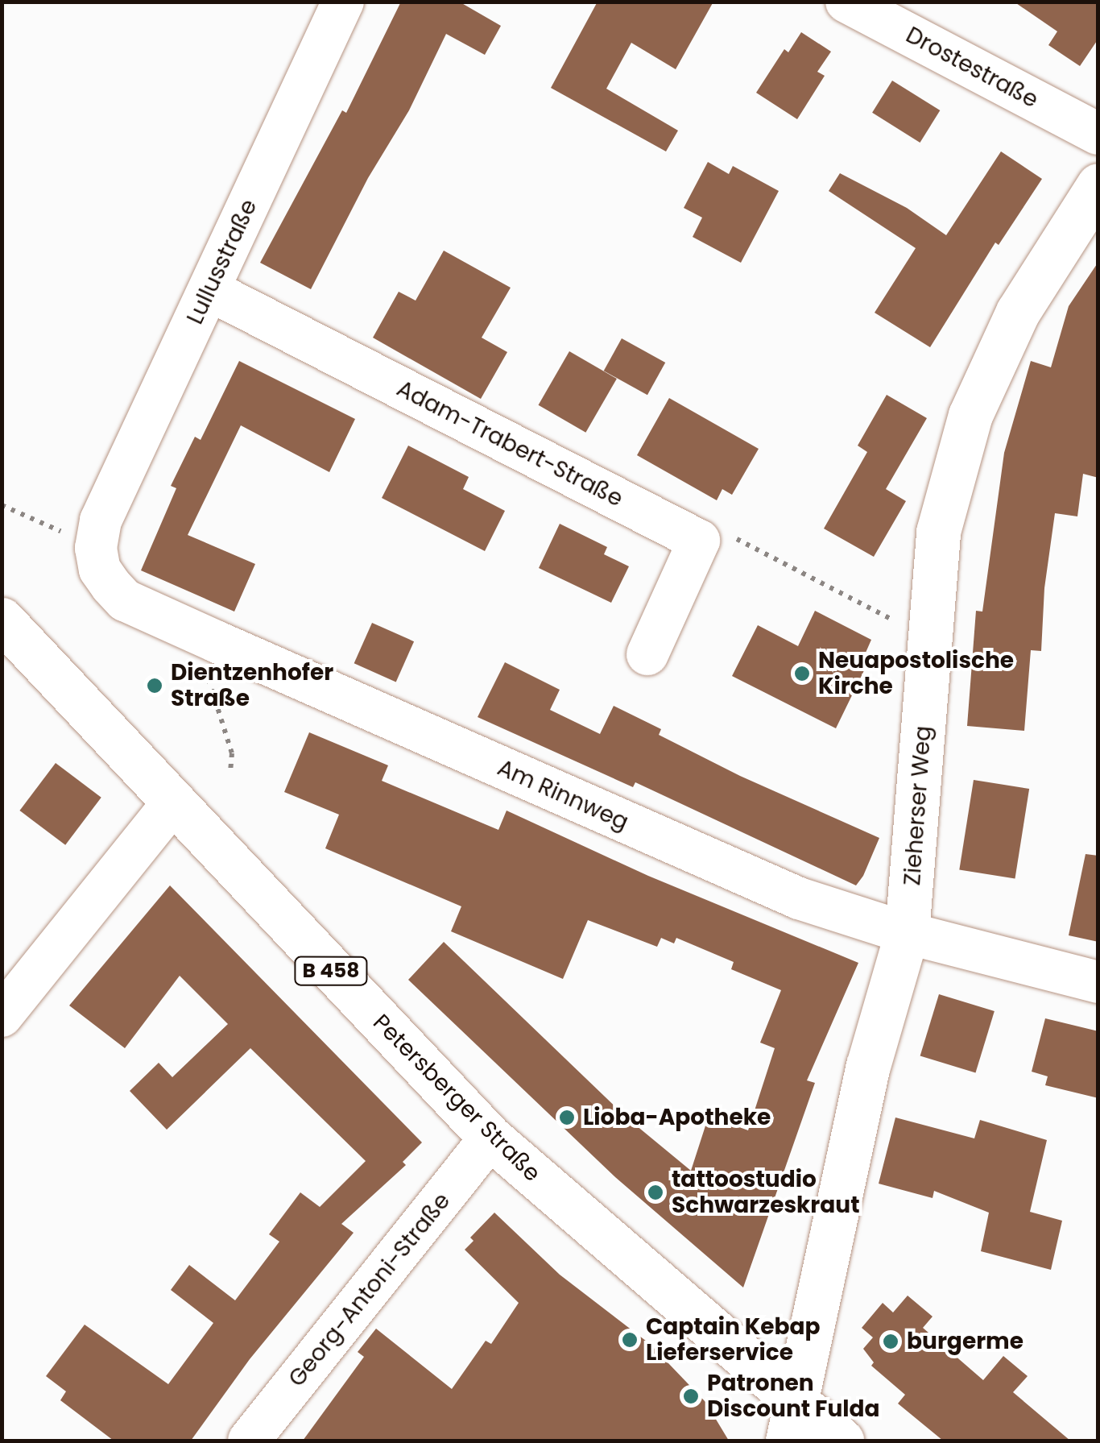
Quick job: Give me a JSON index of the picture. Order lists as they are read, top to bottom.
{
  "streets": {
    "street": [
      "Drostestraße",
      "Lullusstraße",
      "Adam-Trabert-Straße",
      "Am Rinnweg",
      "Zieherser Weg",
      "B 458",
      "Petersberger Straße",
      "Georg-Antoni-Straße"
    ]
  },
  "crossings": [
    ["Lullusstraße", "Adam-Trabert-Straße"],
    ["Lullusstraße", "Am Rinnweg"],
    ["Am Rinnweg", "Zieherser Weg"],
    ["Zieherser Weg", "Petersberger Straße"],
    ["Petersberger Straße", "Georg-Antoni-Straße"]
  ],
  "places": [
    "Neuapostolische Kirche",
    "Dientzenhofer Straße",
    "Lioba-Apotheke",
    "tattoostudio Schwarzeskraut",
    "Captain Kebap Lieferservice",
    "burgerme",
    "Patronen Discount Fulda"
  ]
}
